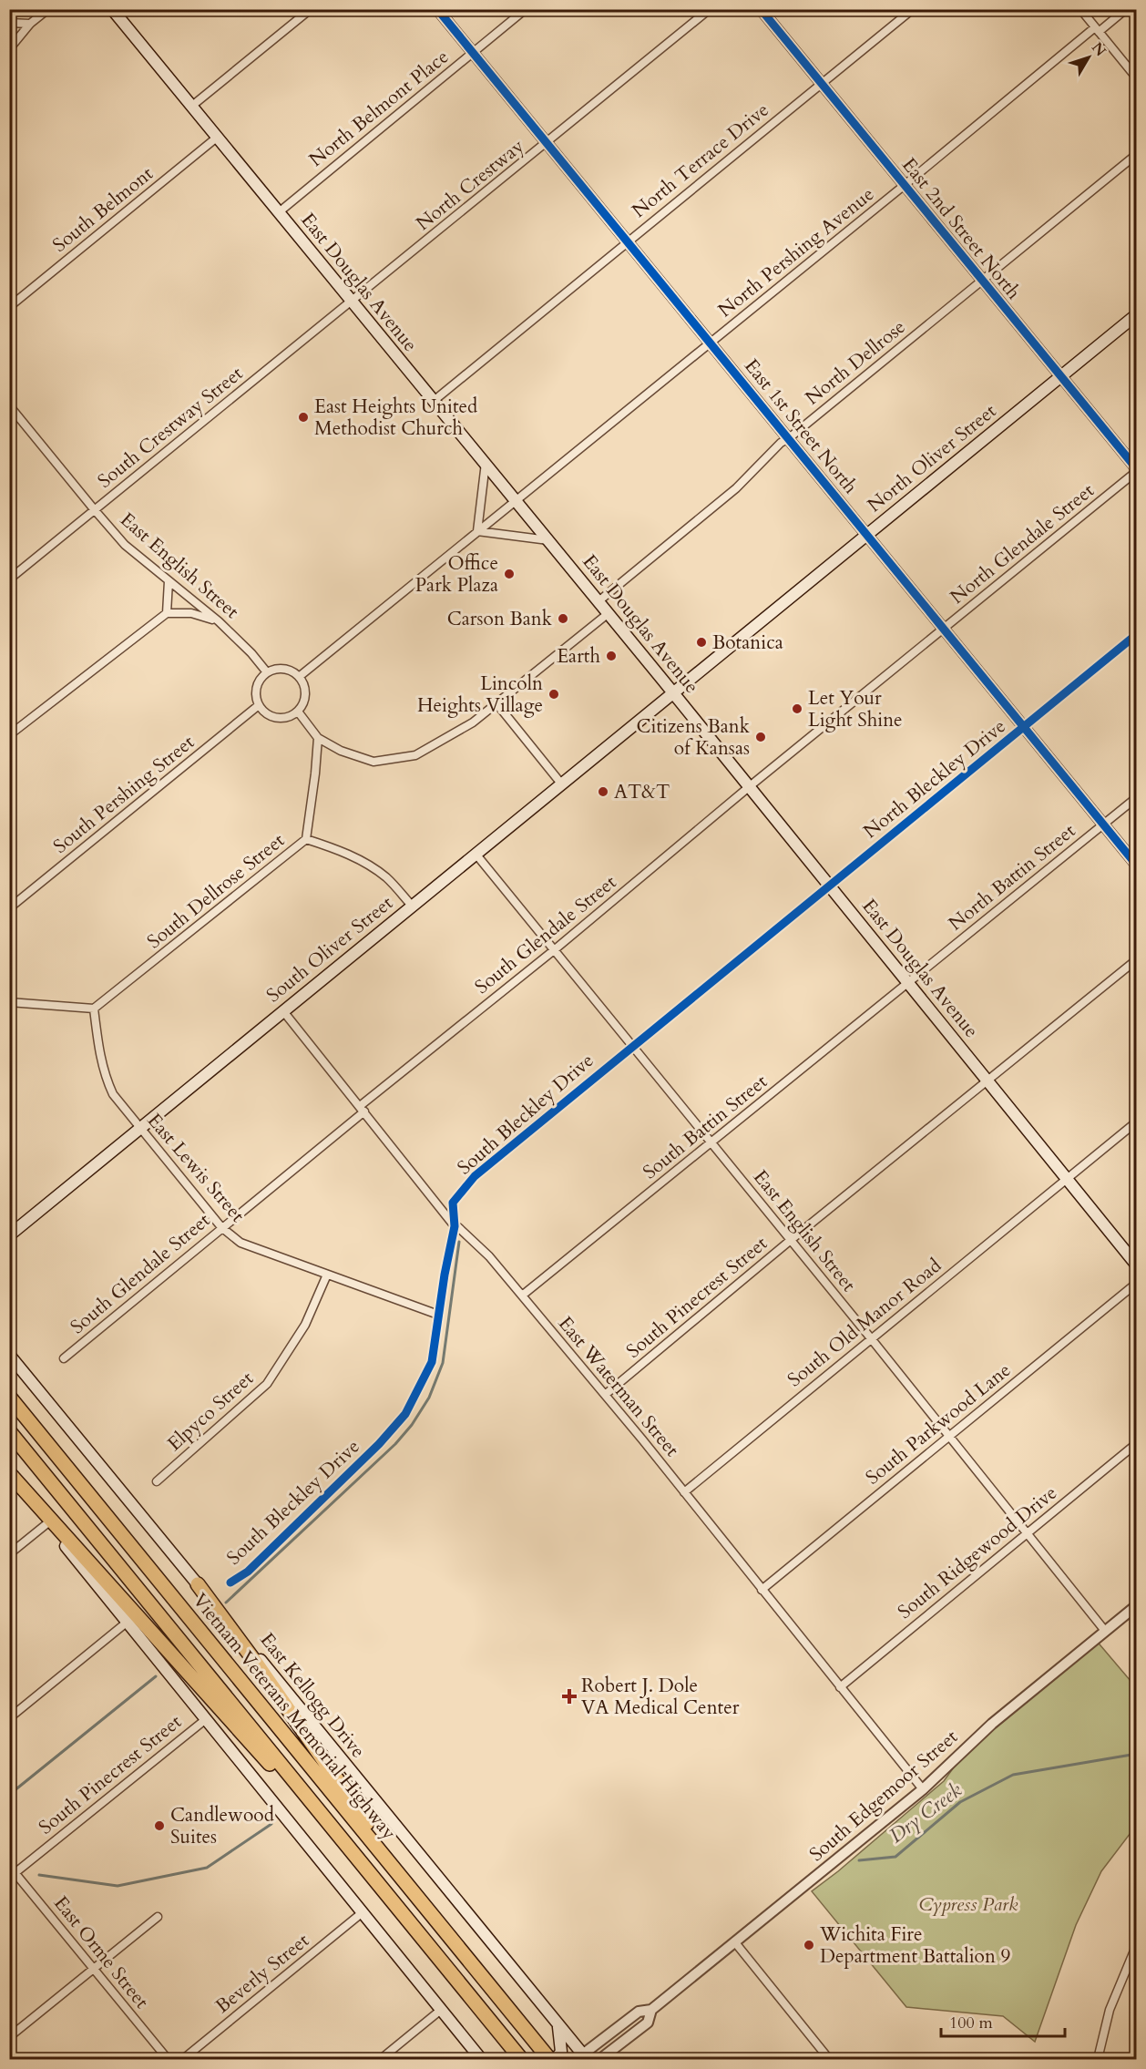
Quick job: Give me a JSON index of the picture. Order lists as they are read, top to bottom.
{
  "streets": {
    "highway": ["Vietnam Veterans Memorial Highway"],
    "main road": [
      "East Douglas Avenue",
      "North Oliver Street",
      "South Oliver Street",
      "East Kellogg Drive"
    ],
    "street": [
      "North Belmont Place",
      "North Terrace Drive",
      "North Crestway",
      "South Belmont",
      "East 2nd Street North",
      "North Pershing Avenue",
      "North Dellrose",
      "East 1st Street North",
      "South Crestway Street",
      "North Glendale Street",
      "East English Street",
      "North Bleckley Drive",
      "South Pershing Street",
      "North Battin Street",
      "South Dellrose Street",
      "South Glendale Street",
      "South Bleckley Drive",
      "South Battin Street",
      "East Lewis Street",
      "South Pinecrest Street",
      "South Old Manor Road",
      "East Waterman Street",
      "Elpyco Street",
      "South Parkwood Lane",
      "South Ridgewood Drive",
      "South Edgemoor Street",
      "East Orme Street",
      "Beverly Street"
    ]
  },
  "crossings": [
    ["North Belmont Place", "East Douglas Avenue"],
    ["North Belmont Place", "East 1st Street North"],
    ["North Terrace Drive", "East 2nd Street North"],
    ["North Terrace Drive", "East Douglas Avenue"],
    ["North Terrace Drive", "East 1st Street North"],
    ["North Crestway", "East Douglas Avenue"],
    ["North Crestway", "East 1st Street North"],
    ["North Crestway", "South Crestway Street"],
    ["South Belmont", "East Douglas Avenue"],
    ["East 2nd Street North", "North Pershing Avenue"],
    ["East 2nd Street North", "North Dellrose"],
    ["East 2nd Street North", "North Oliver Street"],
    ["East 2nd Street North", "North Glendale Street"],
    ["North Pershing Avenue", "East Douglas Avenue"],
    ["North Pershing Avenue", "East 1st Street North"],
    ["East Douglas Avenue", "North Dellrose"],
    ["East Douglas Avenue", "South Crestway Street"],
    ["East Douglas Avenue", "North Oliver Street"],
    ["East Douglas Avenue", "North Glendale Street"],
    ["East Douglas Avenue", "North Bleckley Drive"],
    ["East Douglas Avenue", "North Battin Street"],
    ["East Douglas Avenue", "South Glendale Street"],
    ["East Douglas Avenue", "South Oliver Street"],
    ["East Douglas Avenue", "South Bleckley Drive"],
    ["East Douglas Avenue", "South Battin Street"],
    ["East Douglas Avenue", "South Pinecrest Street"],
    ["East Douglas Avenue", "South Old Manor Road"],
    ["North Dellrose", "East 1st Street North"],
    ["East 1st Street North", "North Oliver Street"],
    ["East 1st Street North", "North Glendale Street"],
    ["East 1st Street North", "North Bleckley Drive"],
    ["East 1st Street North", "North Battin Street"],
    ["South Crestway Street", "East English Street"],
    ["North Oliver Street", "South Oliver Street"],
    ["North Glendale Street", "South Glendale Street"],
    ["East English Street", "South Pershing Street"],
    ["East English Street", "South Glendale Street"],
    ["East English Street", "South Oliver Street"],
    ["East English Street", "South Bleckley Drive"],
    ["East English Street", "South Battin Street"],
    ["East English Street", "South Pinecrest Street"],
    ["East English Street", "South Old Manor Road"],
    ["East English Street", "South Parkwood Lane"],
    ["East English Street", "South Ridgewood Drive"],
    ["East English Street", "South Edgemoor Street"],
    ["North Bleckley Drive", "South Bleckley Drive"],
    ["North Battin Street", "South Battin Street"],
    ["South Dellrose Street", "East Lewis Street"],
    ["South Glendale Street", "East Lewis Street"],
    ["South Glendale Street", "East Waterman Street"],
    ["South Oliver Street", "East Lewis Street"],
    ["South Oliver Street", "East Waterman Street"],
    ["South Bleckley Drive", "East Lewis Street"],
    ["South Bleckley Drive", "East Waterman Street"],
    ["South Battin Street", "East Waterman Street"],
    ["East Lewis Street", "Elpyco Street"],
    ["South Pinecrest Street", "East Waterman Street"],
    ["South Pinecrest Street", "East Orme Street"],
    ["South Old Manor Road", "East Waterman Street"],
    ["East Waterman Street", "South Parkwood Lane"],
    ["East Waterman Street", "South Ridgewood Drive"],
    ["East Waterman Street", "South Edgemoor Street"],
    ["East Kellogg Drive", "South Edgemoor Street"]
  ],
  "water": ["Dry Creek"],
  "parks": ["Cypress Park"],
  "places": {
    "other": [
      "East Heights United Methodist Church",
      "Office Park Plaza",
      "Carson Bank",
      "Botanica",
      "Earth",
      "Lincoln Heights Village",
      "Let Your Light Shine",
      "Citizens Bank of Kansas",
      "AT&T",
      "Candlewood Suites",
      "Wichita Fire Department Battalion 9"
    ],
    "health": ["Robert J. Dole VA Medical Center"]
  },
  "scale_bar": "100 m",
  "north": "top right"
}
